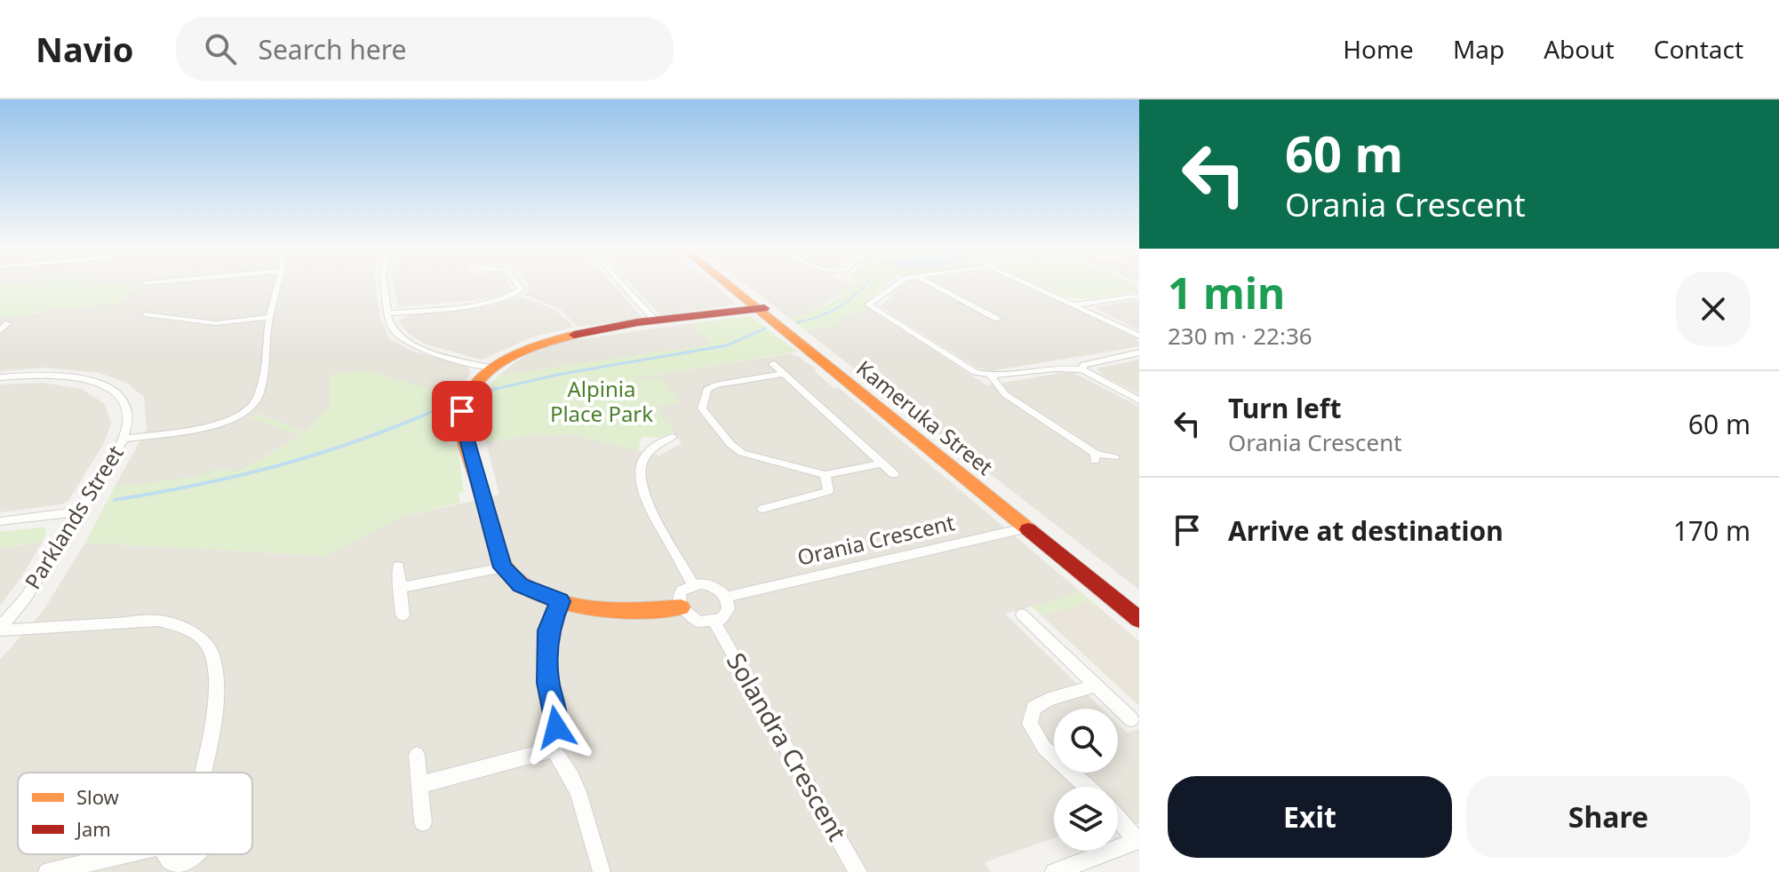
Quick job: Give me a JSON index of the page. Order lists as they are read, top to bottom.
{
  "streets": {
    "street": [
      "Kameruka Street",
      "Parklands Street",
      "Orania Crescent",
      "Solandra Crescent"
    ]
  },
  "crossings": [
    ["Kameruka Street", "Orania Crescent"],
    ["Orania Crescent", "Solandra Crescent"]
  ],
  "parks": ["Alpinia Place Park"],
  "legend": ["Slow", "Jam"],
  "page": {
    "header": "Navio",
    "search": "Search here",
    "nav": [
      "Home",
      "Map",
      "About",
      "Contact"
    ],
    "turn": ["60 m", "Orania Crescent"],
    "heading": ["1 min", "230 m · 22:36"],
    "list": [
      {
        "name": "Turn left",
        "note": "Orania Crescent",
        "value": "60 m"
      },
      {
        "name": "Arrive at destination",
        "value": "170 m"
      }
    ],
    "buttons": ["Exit", "Share"]
  }
}
